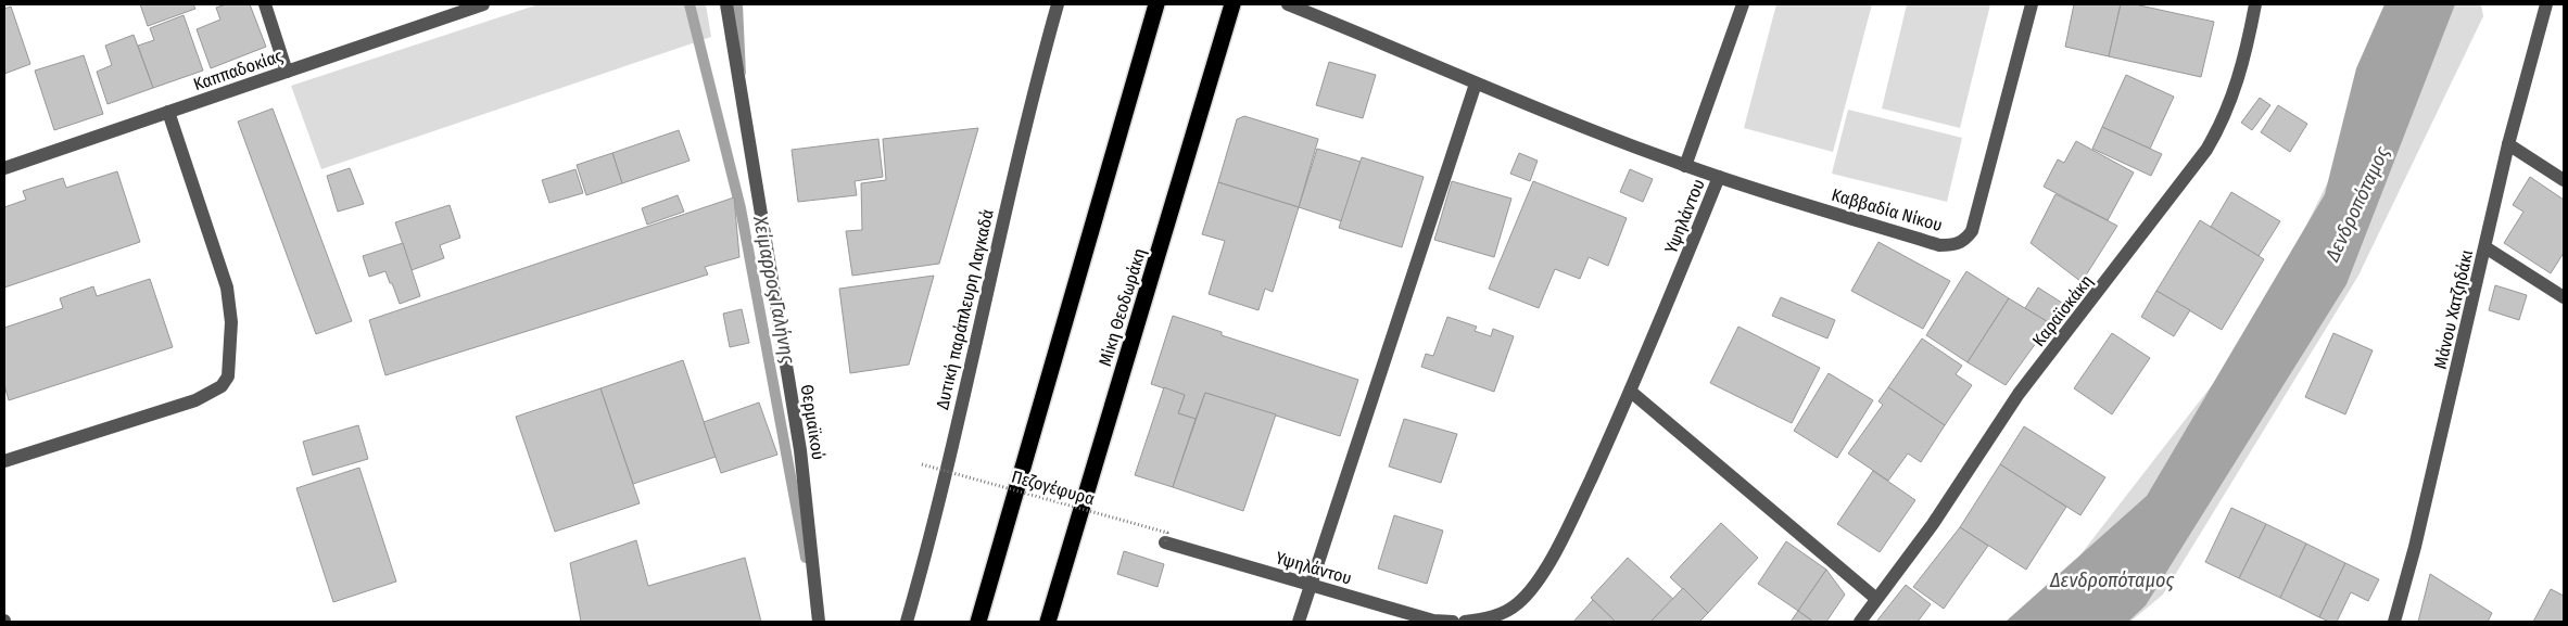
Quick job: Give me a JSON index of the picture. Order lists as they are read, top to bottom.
{
  "streets": {
    "highway": ["Μίκη Θεοδωράκη"],
    "street": [
      "Καππαδοκίας",
      "Καββαδία Νίκου",
      "Υψηλάντου",
      "Δυτική παράπλευρη Λαγκαδά",
      "Μάνου Χατζηδάκι",
      "Καραϊσκάκη",
      "Θερμαϊκού"
    ],
    "path": ["Πεζογέφυρα"]
  },
  "crossings": [
    ["Καββαδία Νίκου", "Υψηλάντου"],
    ["Υψηλάντου", "Πεζογέφυρα"]
  ],
  "water": ["Δενδροπόταμος", "Χείμαρρος Γαλήνης"]
}
